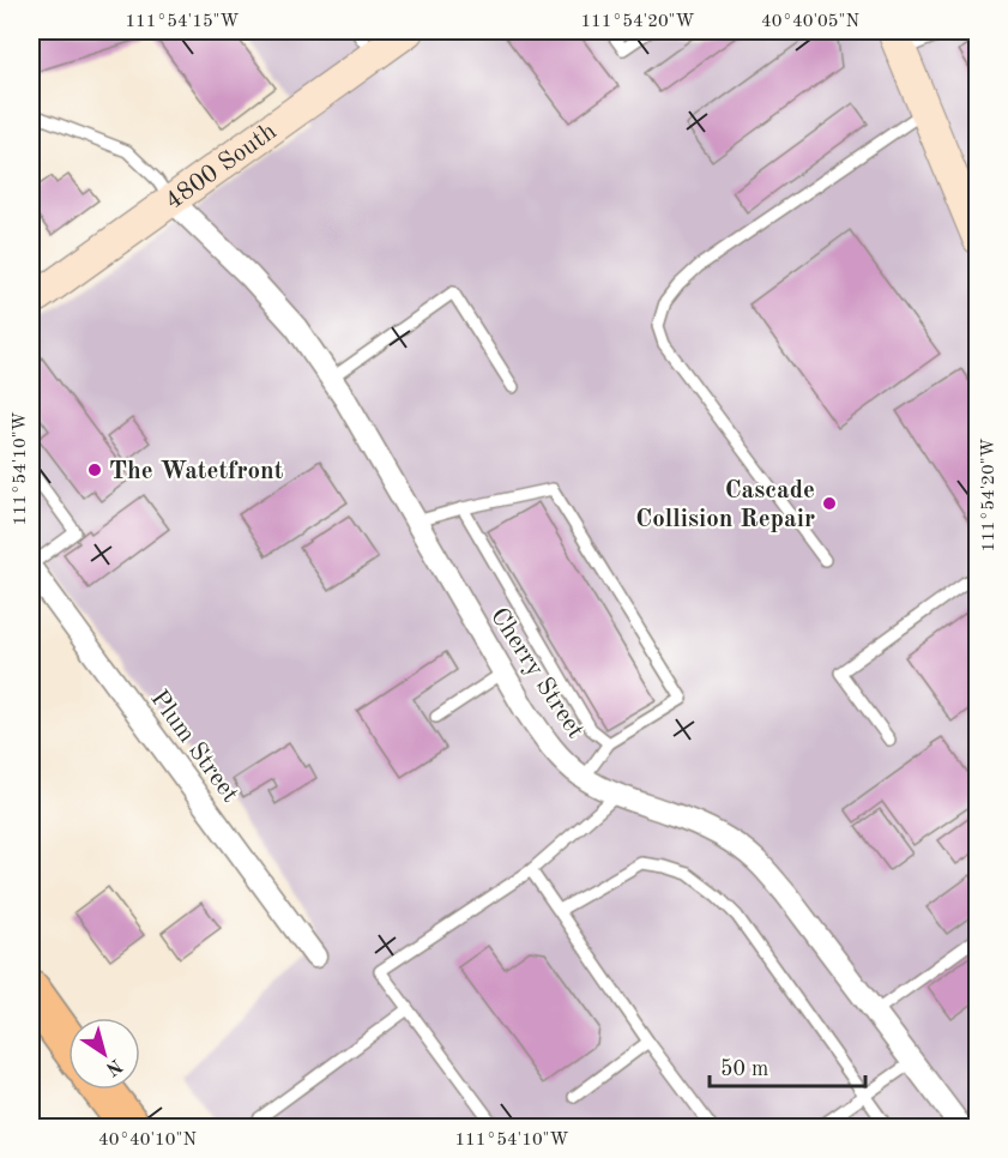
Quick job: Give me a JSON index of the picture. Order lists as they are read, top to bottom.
{
  "streets": {
    "street": ["4800 South", "Cherry Street", "Plum Street"]
  },
  "crossings": [
    ["4800 South", "Cherry Street"]
  ],
  "places": ["The Watetfront", "Cascade Collision Repair"],
  "scale_bar": "50 m",
  "north": "bottom right",
  "coordinates": [
    "111°54'15\"W",
    "111°54'20\"W",
    "40°40'05\"N",
    "111°54'10\"W",
    "40°40'10\"N"
  ]
}
